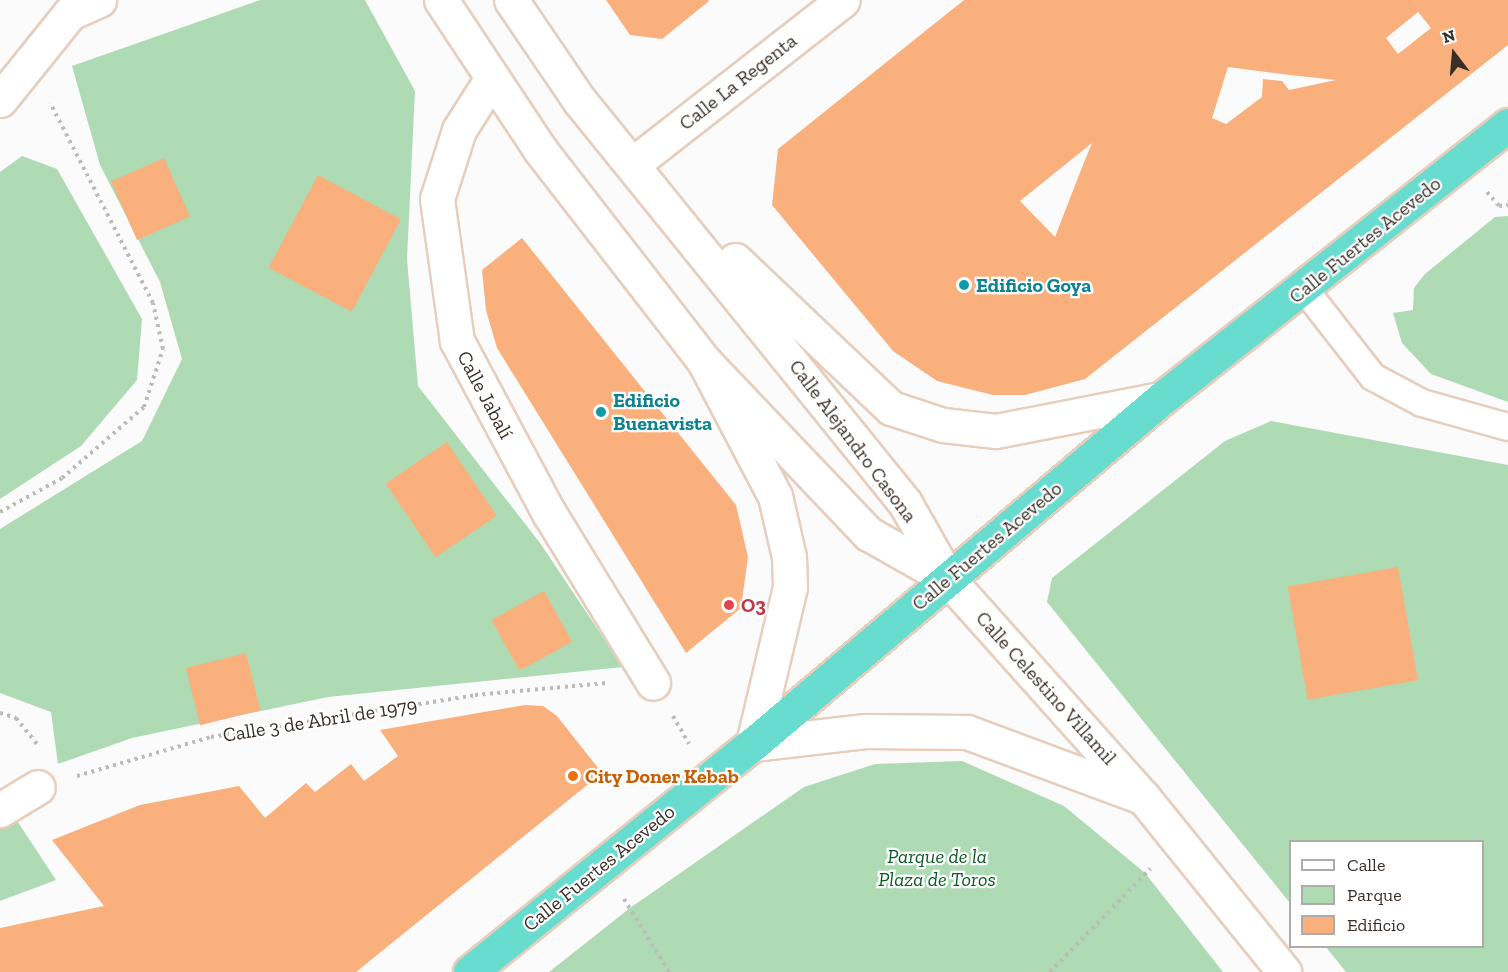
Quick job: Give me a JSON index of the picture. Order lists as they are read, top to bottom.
{
  "streets": {
    "highway": ["Calle Fuertes Acevedo"],
    "main road": [
      "Calle La Regenta",
      "Calle Jabalí",
      "Calle Alejandro Casona",
      "Calle Celestino Villamil"
    ],
    "path": ["Calle 3 de Abril de 1979"]
  },
  "crossings": [
    ["Calle La Regenta", "Calle Alejandro Casona"],
    ["Calle Fuertes Acevedo", "Calle Alejandro Casona"],
    ["Calle Fuertes Acevedo", "Calle Celestino Villamil"],
    ["Calle Jabalí", "Calle Alejandro Casona"],
    ["Calle Jabalí", "Calle 3 de Abril de 1979"],
    ["Calle Alejandro Casona", "Calle Celestino Villamil"]
  ],
  "parks": ["Parque de la Plaza de Toros"],
  "places": [
    "Edificio Goya",
    "Edificio Buenavista",
    "O3",
    "City Doner Kebab"
  ],
  "legend": ["Calle", "Parque", "Edificio"],
  "north": "top"
}
